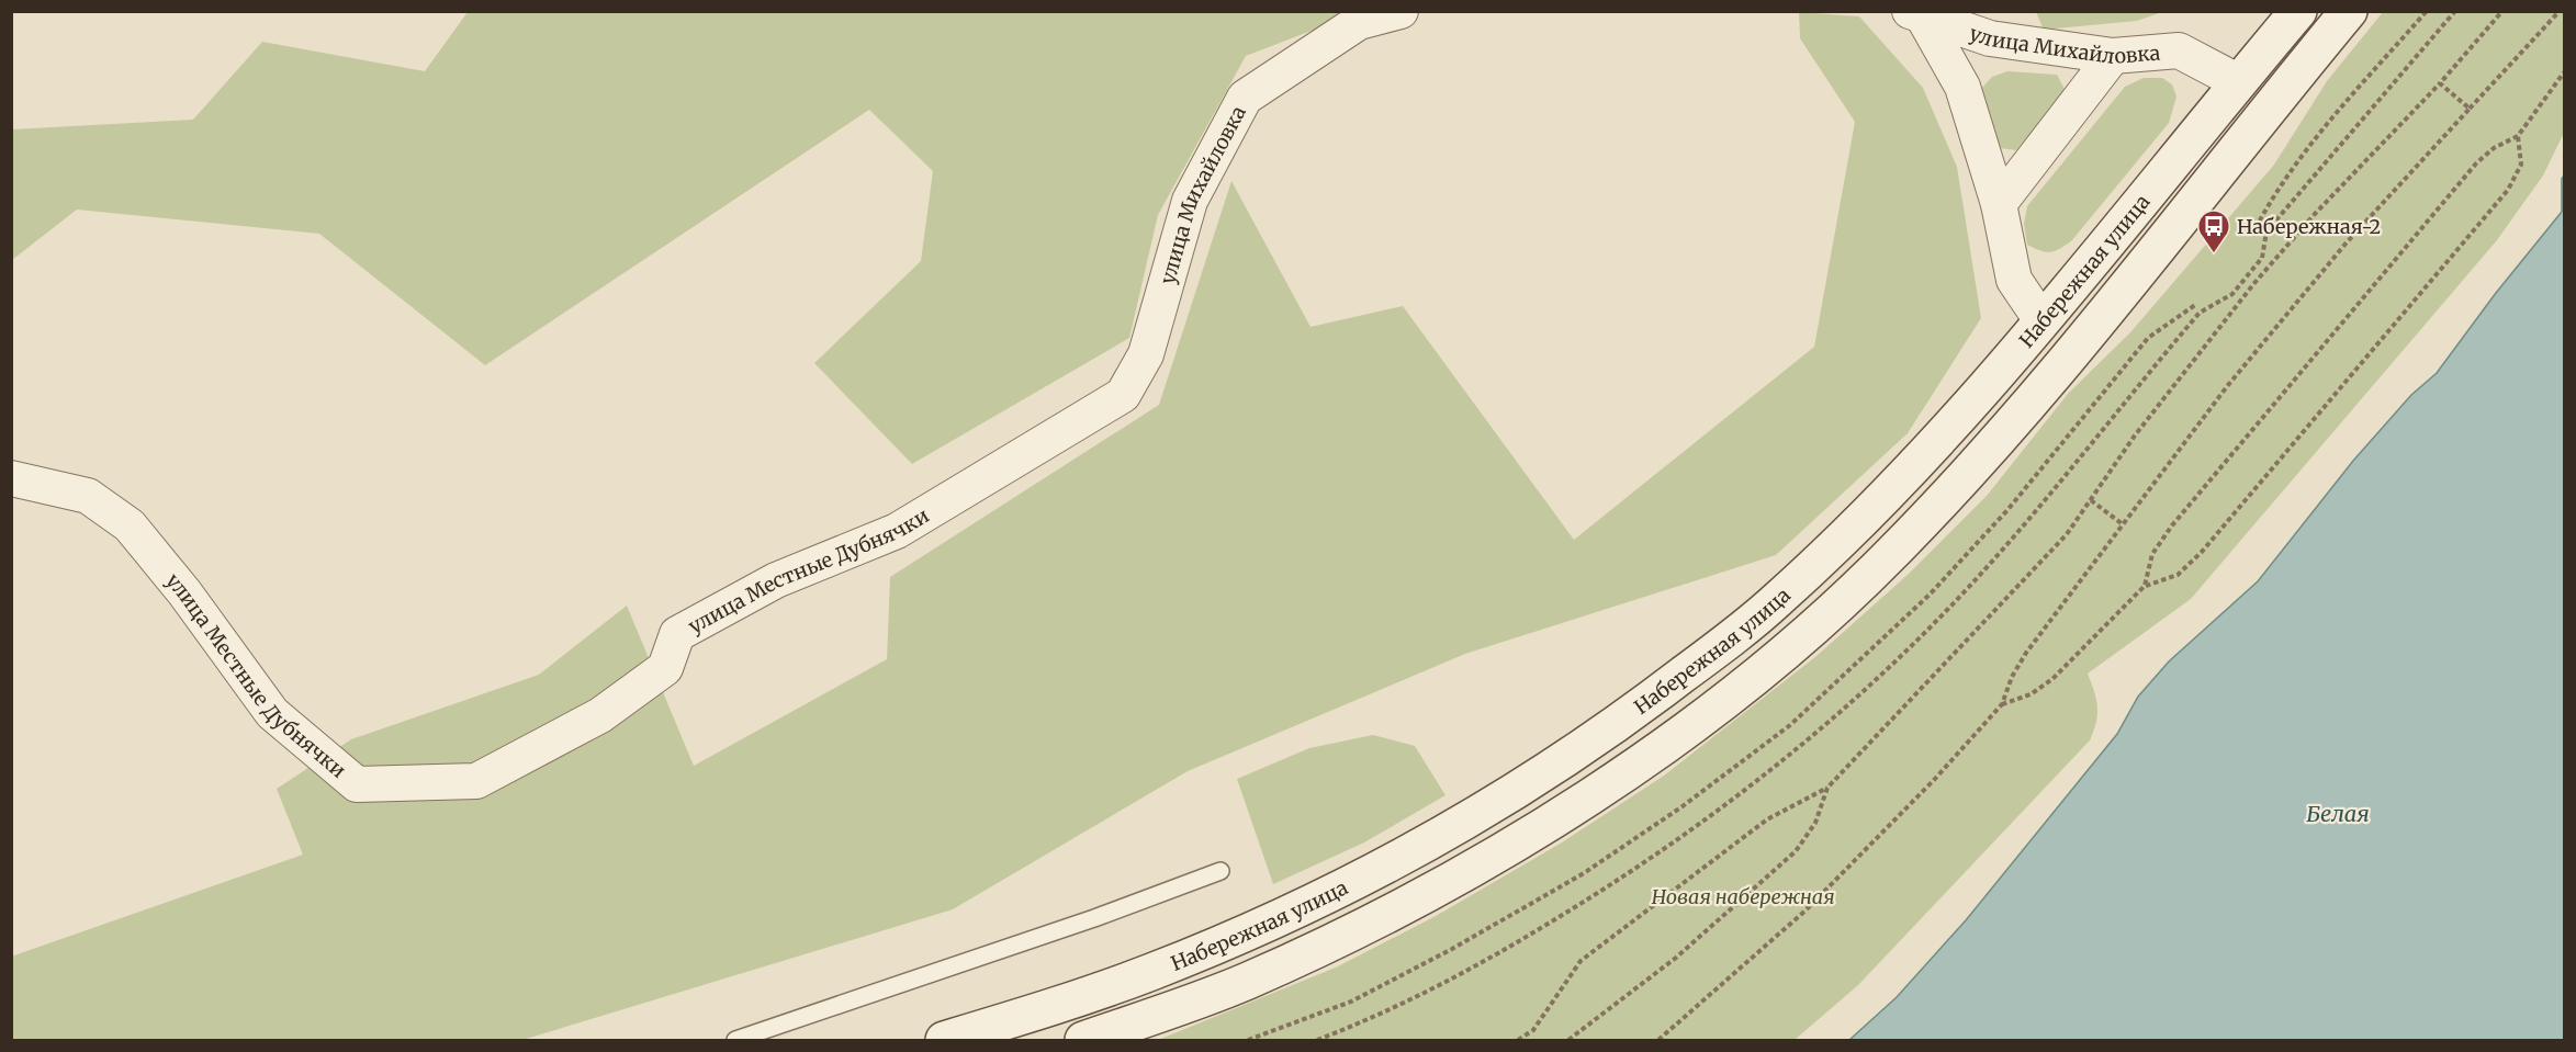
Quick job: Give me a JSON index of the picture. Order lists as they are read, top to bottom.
{
  "streets": {
    "street": ["улица Михайловка", "Набережная улица", "улица Местные Дубнячки"]
  },
  "crossings": [
    ["улица Михайловка", "Набережная улица"],
    ["улица Михайловка", "улица Местные Дубнячки"]
  ],
  "water": ["Белая"],
  "parks": ["Новая набережная"],
  "places": {
    "bus stop": ["Набережная-2"]
  }
}
